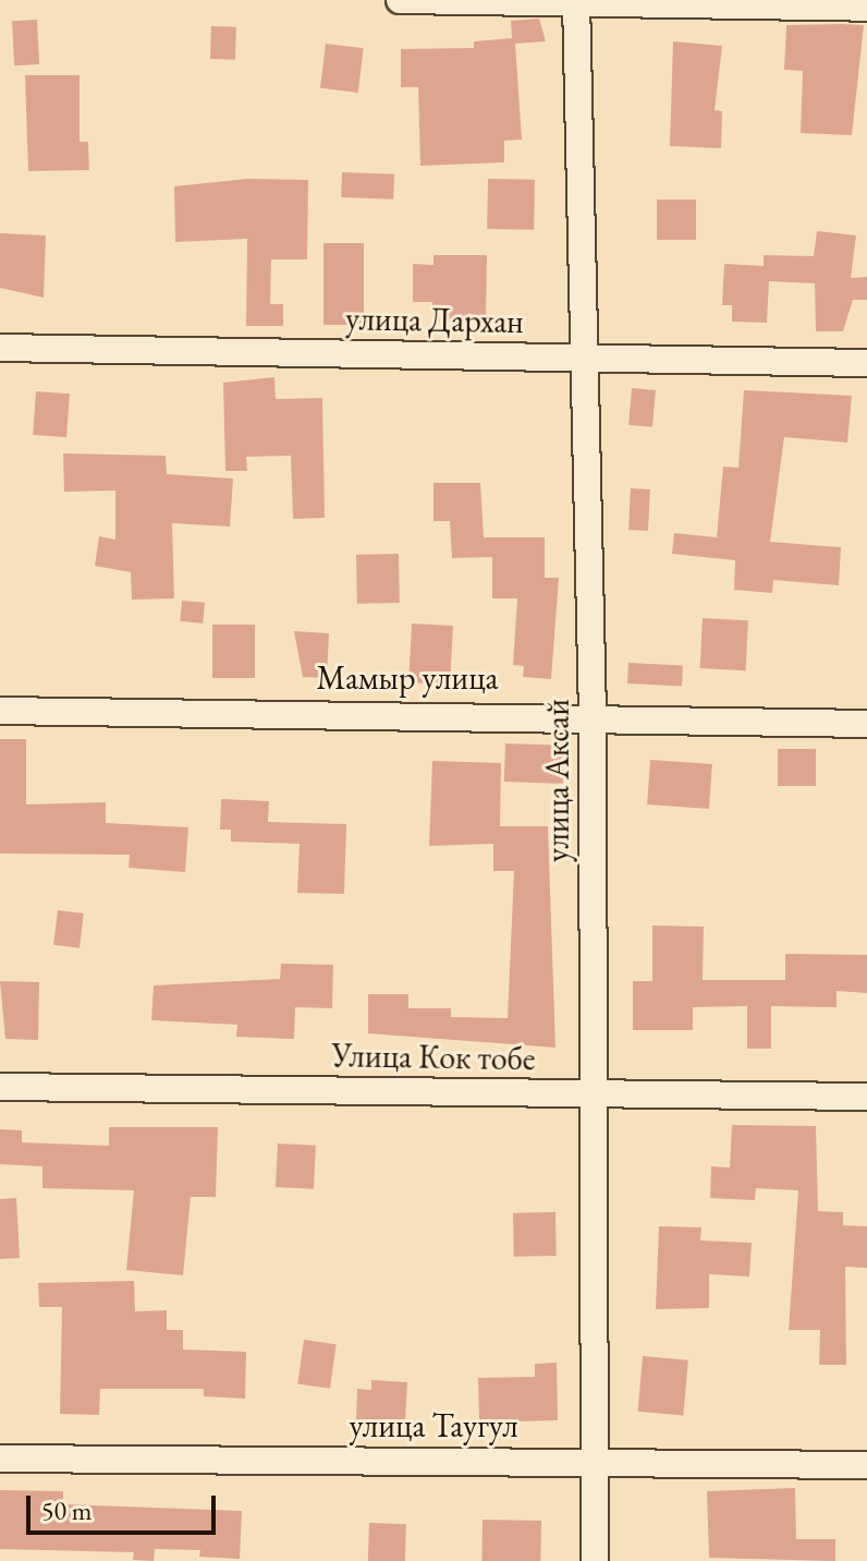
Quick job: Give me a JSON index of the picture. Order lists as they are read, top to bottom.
{
  "streets": {
    "street": [
      "улица Дархан",
      "Мамыр улица",
      "улица Аксай",
      "Улица Кок тобе",
      "улица Таугул"
    ]
  },
  "crossings": [
    ["улица Дархан", "улица Аксай"],
    ["Мамыр улица", "улица Аксай"],
    ["улица Аксай", "Улица Кок тобе"],
    ["улица Аксай", "улица Таугул"]
  ],
  "scale_bar": "50 m"
}
